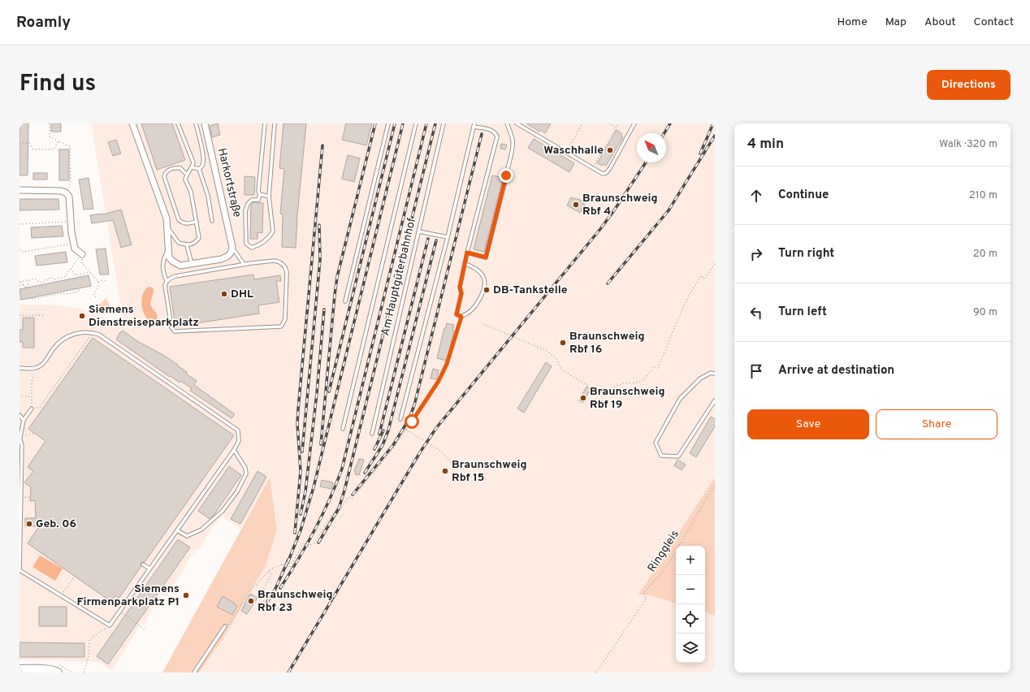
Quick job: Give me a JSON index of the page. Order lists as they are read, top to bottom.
{
  "streets": {
    "street": ["Harkortstraße"],
    "lane": ["Am Hauptgüterbahnhof"],
    "path": ["Ringgleis"]
  },
  "places": [
    "Waschhalle",
    "Braunschweig Rbf 4",
    "DB-Tankstelle",
    "DHL",
    "Siemens Dienstreiseparkplatz",
    "Braunschweig Rbf 16",
    "Braunschweig Rbf 19",
    "Braunschweig Rbf 15",
    "Geb. 06",
    "Siemens Firmenparkplatz P1",
    "Braunschweig Rbf 23"
  ],
  "north": "top left",
  "page": {
    "header": "Roamly",
    "nav": [
      "Home",
      "Map",
      "About",
      "Contact"
    ],
    "title": "Find us",
    "buttons": [
      "Directions",
      ["Save", "Share"]
    ],
    "heading": ["4 min", "Walk · 320 m"],
    "list": [
      ["Continue", "210 m"],
      ["Turn right", "20 m"],
      ["Turn left", "90 m"],
      "Arrive at destination"
    ],
    "map_buttons": ["+", "−"]
  }
}
